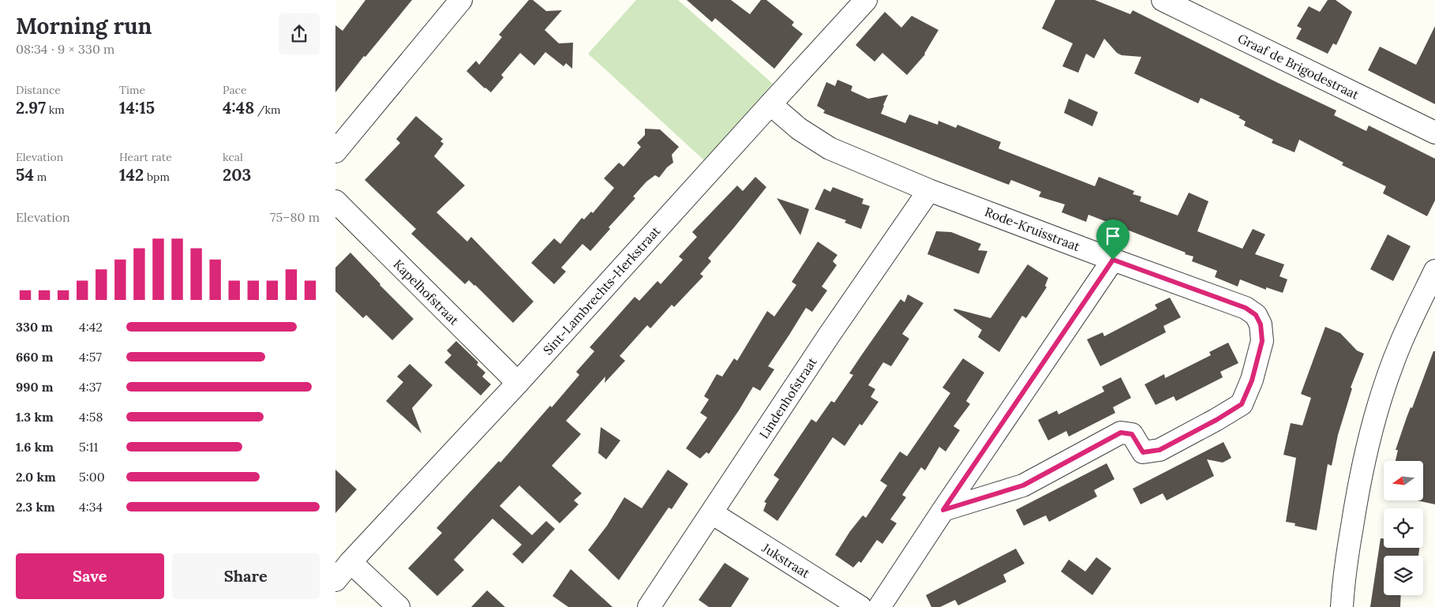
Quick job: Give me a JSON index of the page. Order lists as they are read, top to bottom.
{
  "streets": {
    "street": [
      "Graaf de Brigodestraat",
      "Rode-Kruisstraat",
      "Sint-Lambrechts-Herkstraat",
      "Kapelhofstraat",
      "Lindenhofstraat",
      "Jukstraat"
    ]
  },
  "crossings": [
    ["Rode-Kruisstraat", "Sint-Lambrechts-Herkstraat"],
    ["Rode-Kruisstraat", "Lindenhofstraat"],
    ["Sint-Lambrechts-Herkstraat", "Kapelhofstraat"],
    ["Lindenhofstraat", "Jukstraat"]
  ],
  "north": "left",
  "page": {
    "heading": ["Morning run", "08:34 · 9 × 330 m"],
    "stats": [
      ["Distance", "2.97 km"],
      ["Time", "14:15"],
      ["Pace", "4:48 /km"],
      ["Elevation", "54 m"],
      ["Heart rate", "142 bpm"],
      ["kcal", "203"]
    ],
    "chart": ["Elevation", "75–80 m"],
    "list": [
      {
        "name": "330 m",
        "note": "4:42"
      },
      {
        "name": "660 m",
        "note": "4:57"
      },
      {
        "name": "990 m",
        "note": "4:37"
      },
      {
        "name": "1.3 km",
        "note": "4:58"
      },
      {
        "name": "1.6 km",
        "note": "5:11"
      },
      {
        "name": "2.0 km",
        "note": "5:00"
      },
      {
        "name": "2.3 km",
        "note": "4:34"
      }
    ],
    "buttons": ["Save", "Share"]
  }
}
